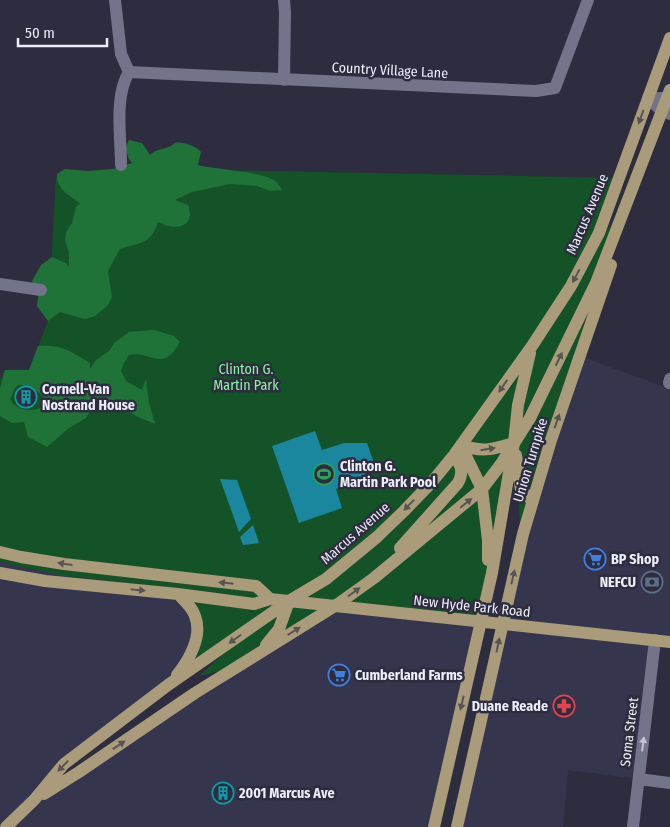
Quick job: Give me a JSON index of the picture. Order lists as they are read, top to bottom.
{
  "streets": {
    "main road": ["Marcus Avenue", "Union Turnpike", "New Hyde Park Road"],
    "street": ["Country Village Lane", "Soma Street"]
  },
  "crossings": [
    ["Marcus Avenue", "Union Turnpike"],
    ["Marcus Avenue", "New Hyde Park Road"],
    ["Union Turnpike", "New Hyde Park Road"],
    ["New Hyde Park Road", "Soma Street"]
  ],
  "one_way": ["Soma Street"],
  "parks": ["Clinton G. Martin Park"],
  "places": {
    "building": ["Cornell-Van Nostrand House", "2001 Marcus Ave"],
    "sports": ["Clinton G. Martin Park Pool"],
    "supermarket": ["BP Shop", "Cumberland Farms"],
    "bank": ["NEFCU"],
    "pharmacy": ["Duane Reade"]
  },
  "scale_bar": "50 m"
}
